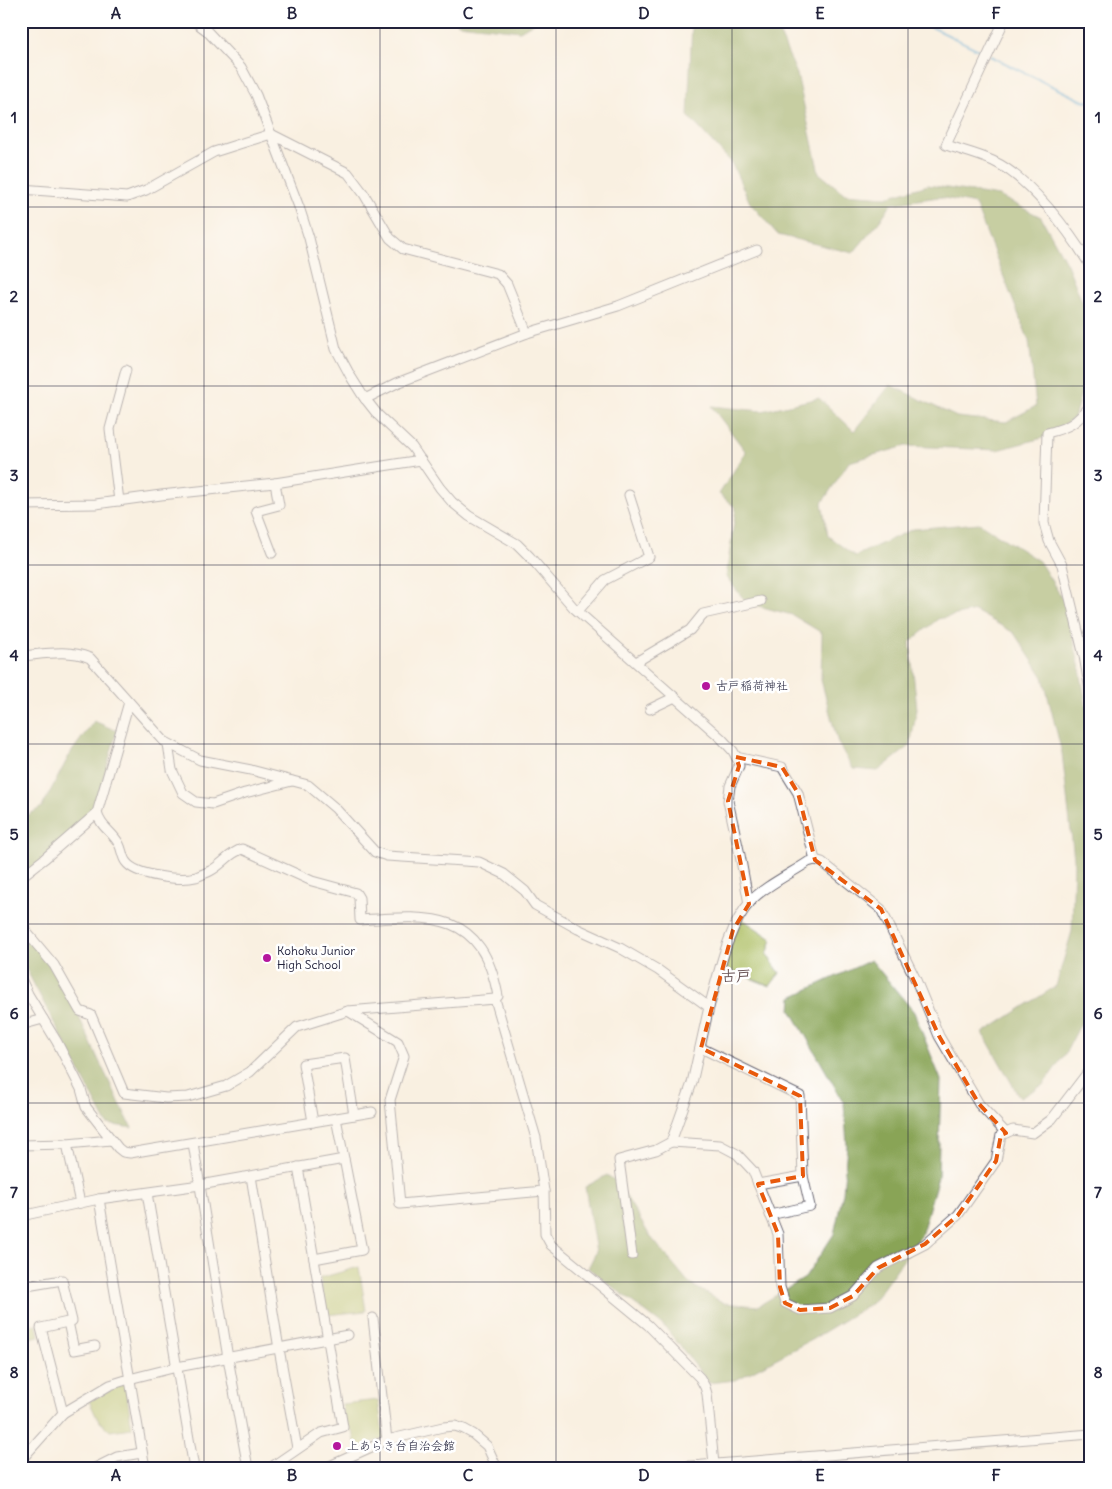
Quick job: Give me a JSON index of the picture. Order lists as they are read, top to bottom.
{
  "districts": ["古戸"],
  "places": ["古戸稲荷神社", "Kohoku Junior High School", "上あらき台自治会館"],
  "grid": {
    "columns": [
      "A",
      "B",
      "C",
      "D",
      "E",
      "F"
    ],
    "rows": [
      "1",
      "2",
      "3",
      "4",
      "5",
      "6",
      "7",
      "8"
    ]
  }
}
